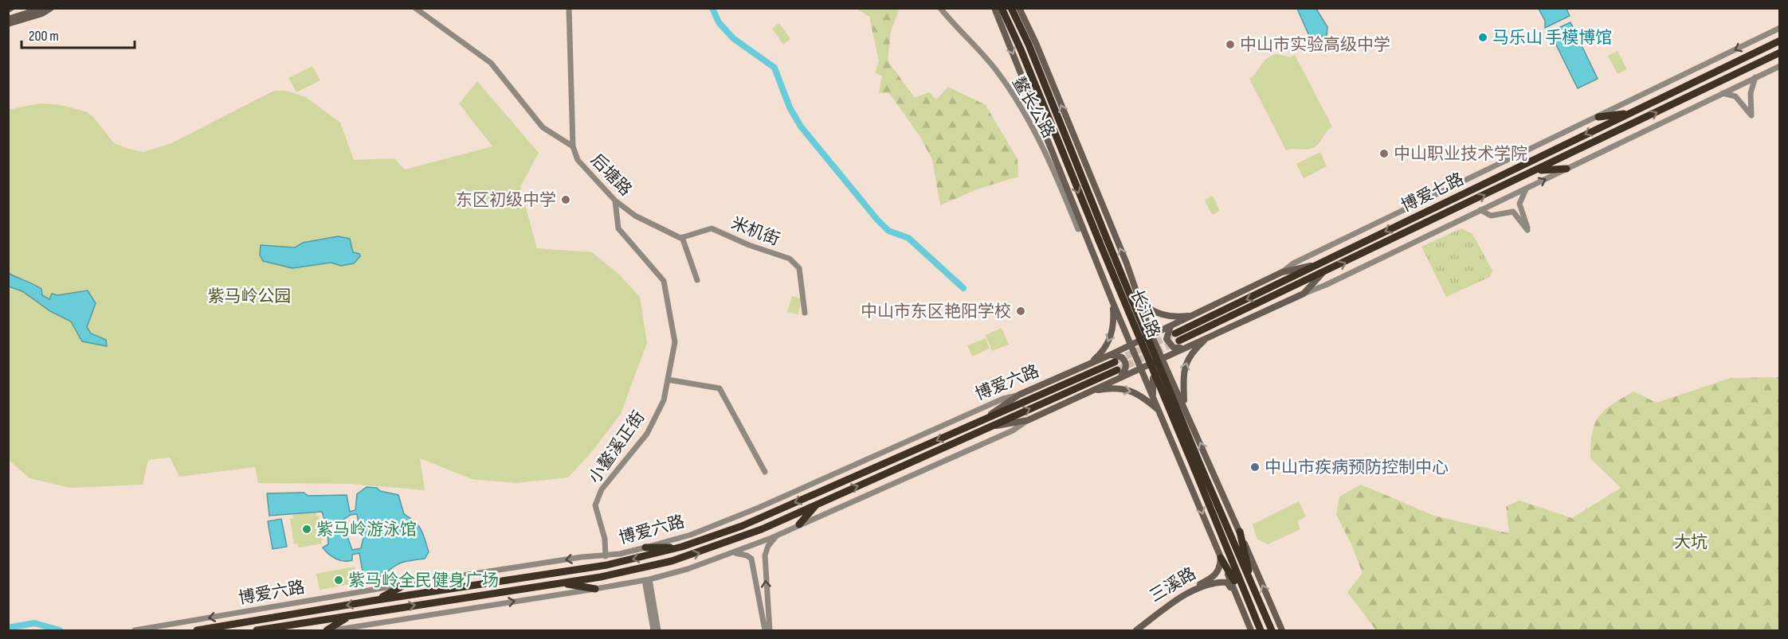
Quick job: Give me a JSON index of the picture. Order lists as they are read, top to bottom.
{
  "streets": {
    "highway": ["博爱七路", "长江路", "博爱六路"],
    "main road": ["三溪路"],
    "street": [
      "鳌长公路",
      "后塘路",
      "米机街",
      "小鳌溪正街"
    ]
  },
  "crossings": [
    ["鳌长公路", "长江路"],
    ["后塘路", "米机街"],
    ["后塘路", "小鳌溪正街"],
    ["博爱七路", "长江路"],
    ["博爱七路", "博爱六路"],
    ["长江路", "博爱六路"],
    ["长江路", "三溪路"],
    ["博爱六路", "小鳌溪正街"]
  ],
  "parks": ["紫马岭公园", "大坑"],
  "places": [
    "马乐山 手模博馆",
    "中山市实验高级中学",
    "中山职业技术学院",
    "东区初级中学",
    "中山市东区艳阳学校",
    "中山市疾病预防控制中心",
    "紫马岭游泳馆",
    "紫马岭全民健身广场"
  ],
  "scale_bar": "200 m"
}
